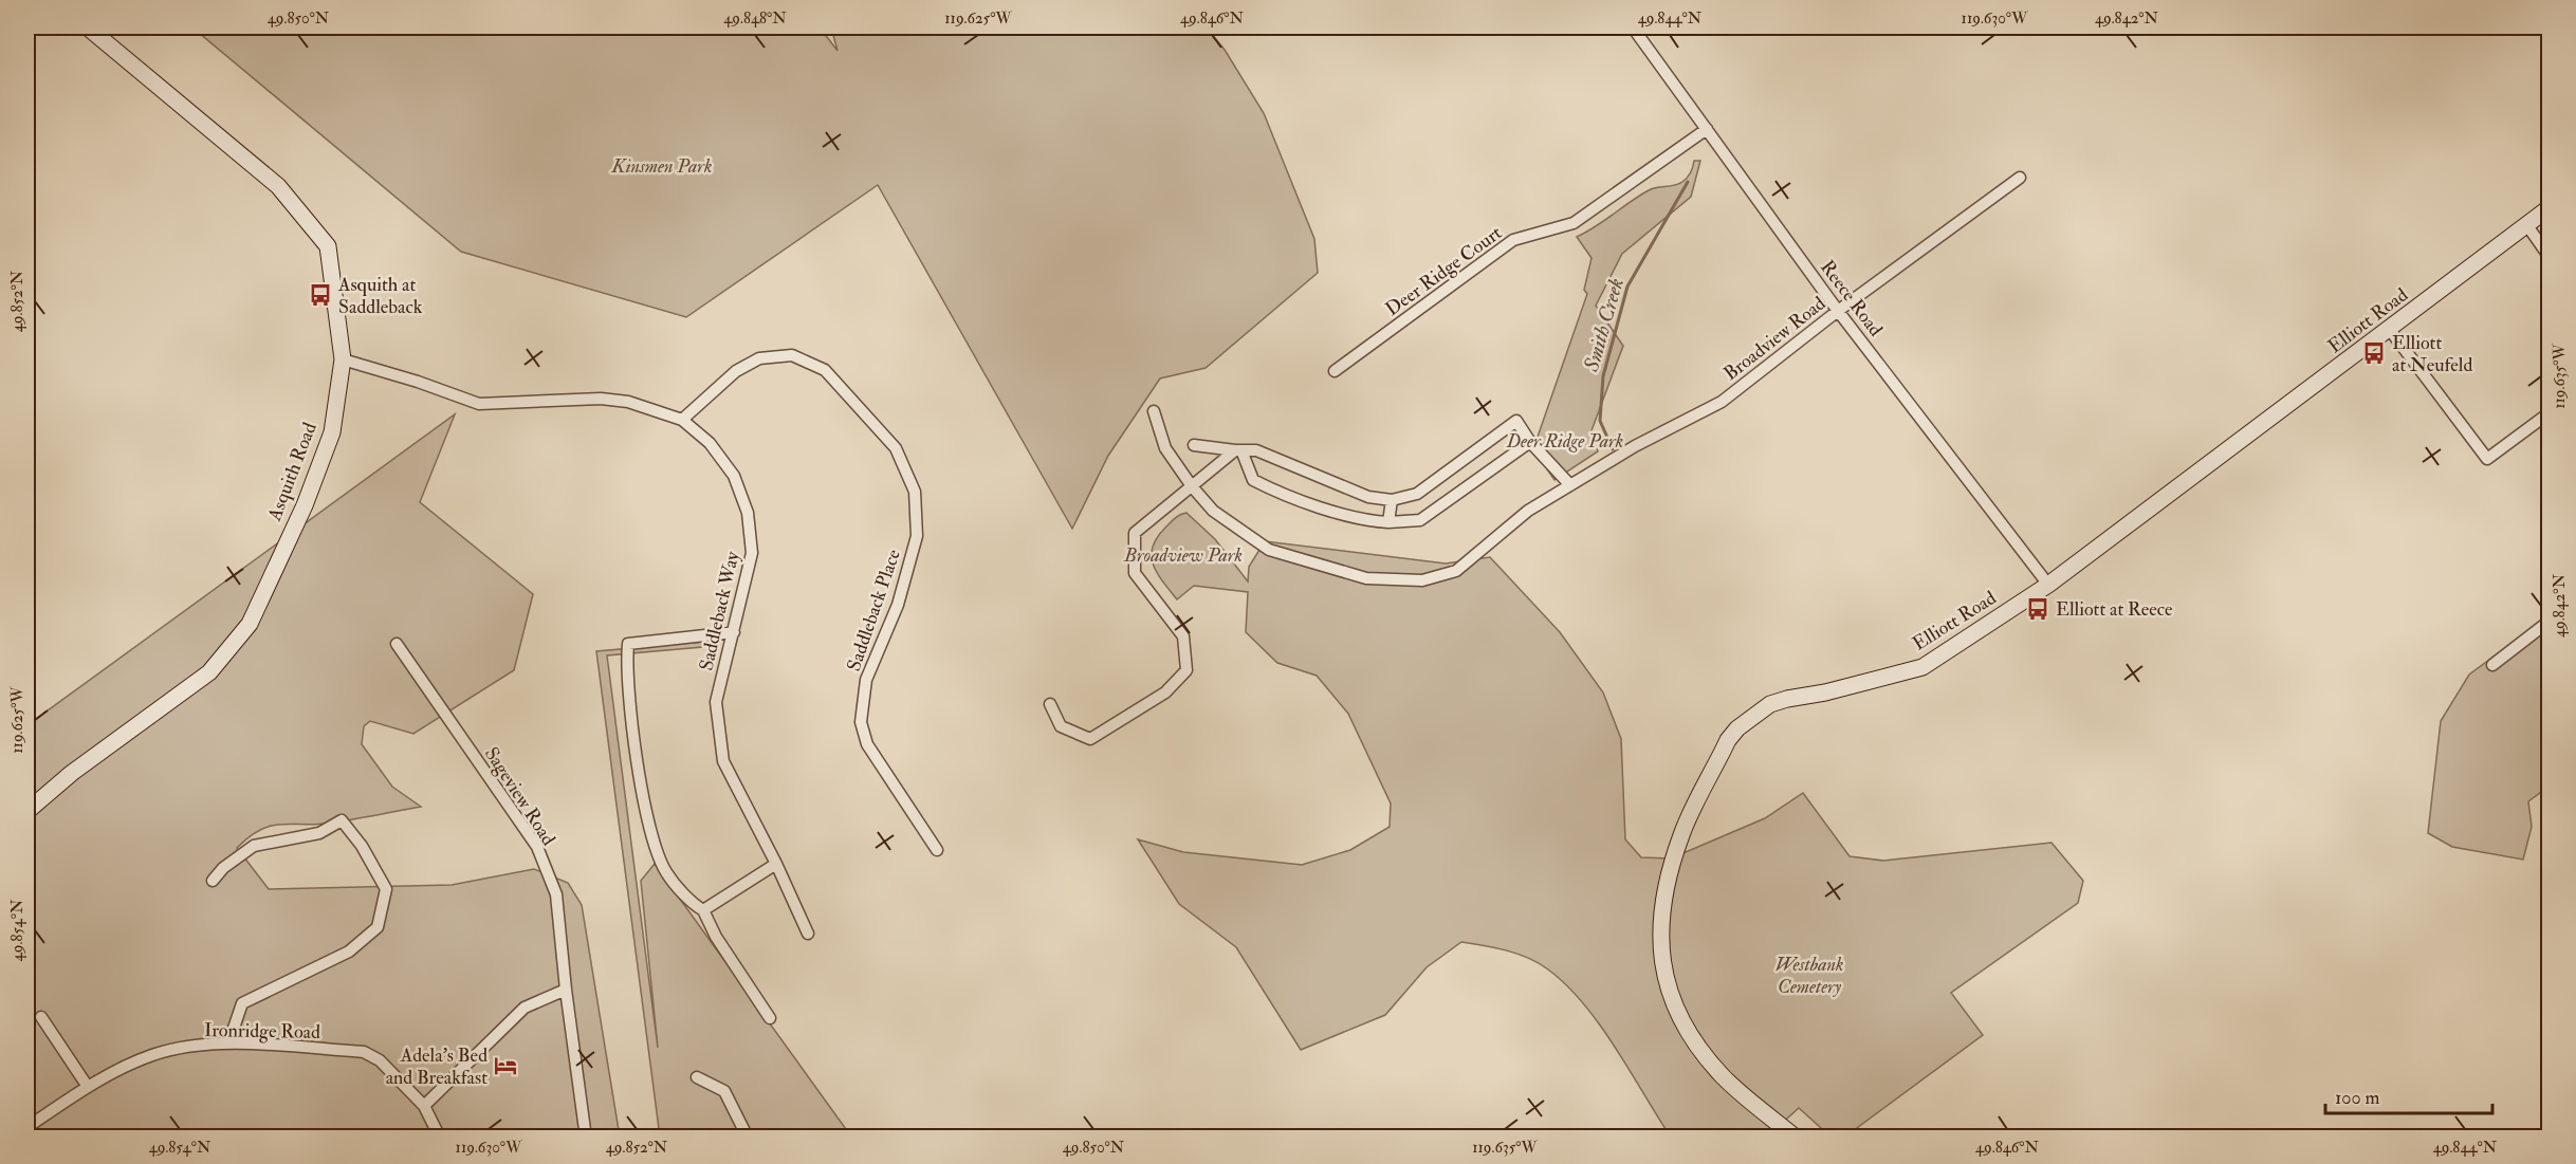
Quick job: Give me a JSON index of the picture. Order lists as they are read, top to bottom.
{
  "streets": {
    "street": [
      "Deer Ridge Court",
      "Reece Road",
      "Elliott Road",
      "Broadview Road",
      "Asquith Road",
      "Saddleback Place",
      "Saddleback Way",
      "Sageview Road",
      "Ironridge Road"
    ]
  },
  "crossings": [
    ["Deer Ridge Court", "Reece Road"],
    ["Reece Road", "Elliott Road"],
    ["Reece Road", "Broadview Road"],
    ["Asquith Road", "Saddleback Way"],
    ["Saddleback Place", "Saddleback Way"]
  ],
  "water": ["Smith Creek"],
  "parks": [
    "Kinsmen Park",
    "Deer Ridge Park",
    "Broadview Park",
    "Westbank Cemetery"
  ],
  "places": {
    "bus stop": ["Asquith at Saddleback", "Elliott at Neufeld", "Elliott at Reece"],
    "hotel": ["Adela's Bed and Breakfast"]
  },
  "scale_bar": "100 m",
  "coordinates": [
    "49.850°N",
    "49.848°N",
    "119.625°W",
    "49.846°N",
    "49.844°N",
    "119.630°W",
    "49.842°N",
    "49.852°N",
    "119.635°W",
    "49.854°N"
  ]
}
